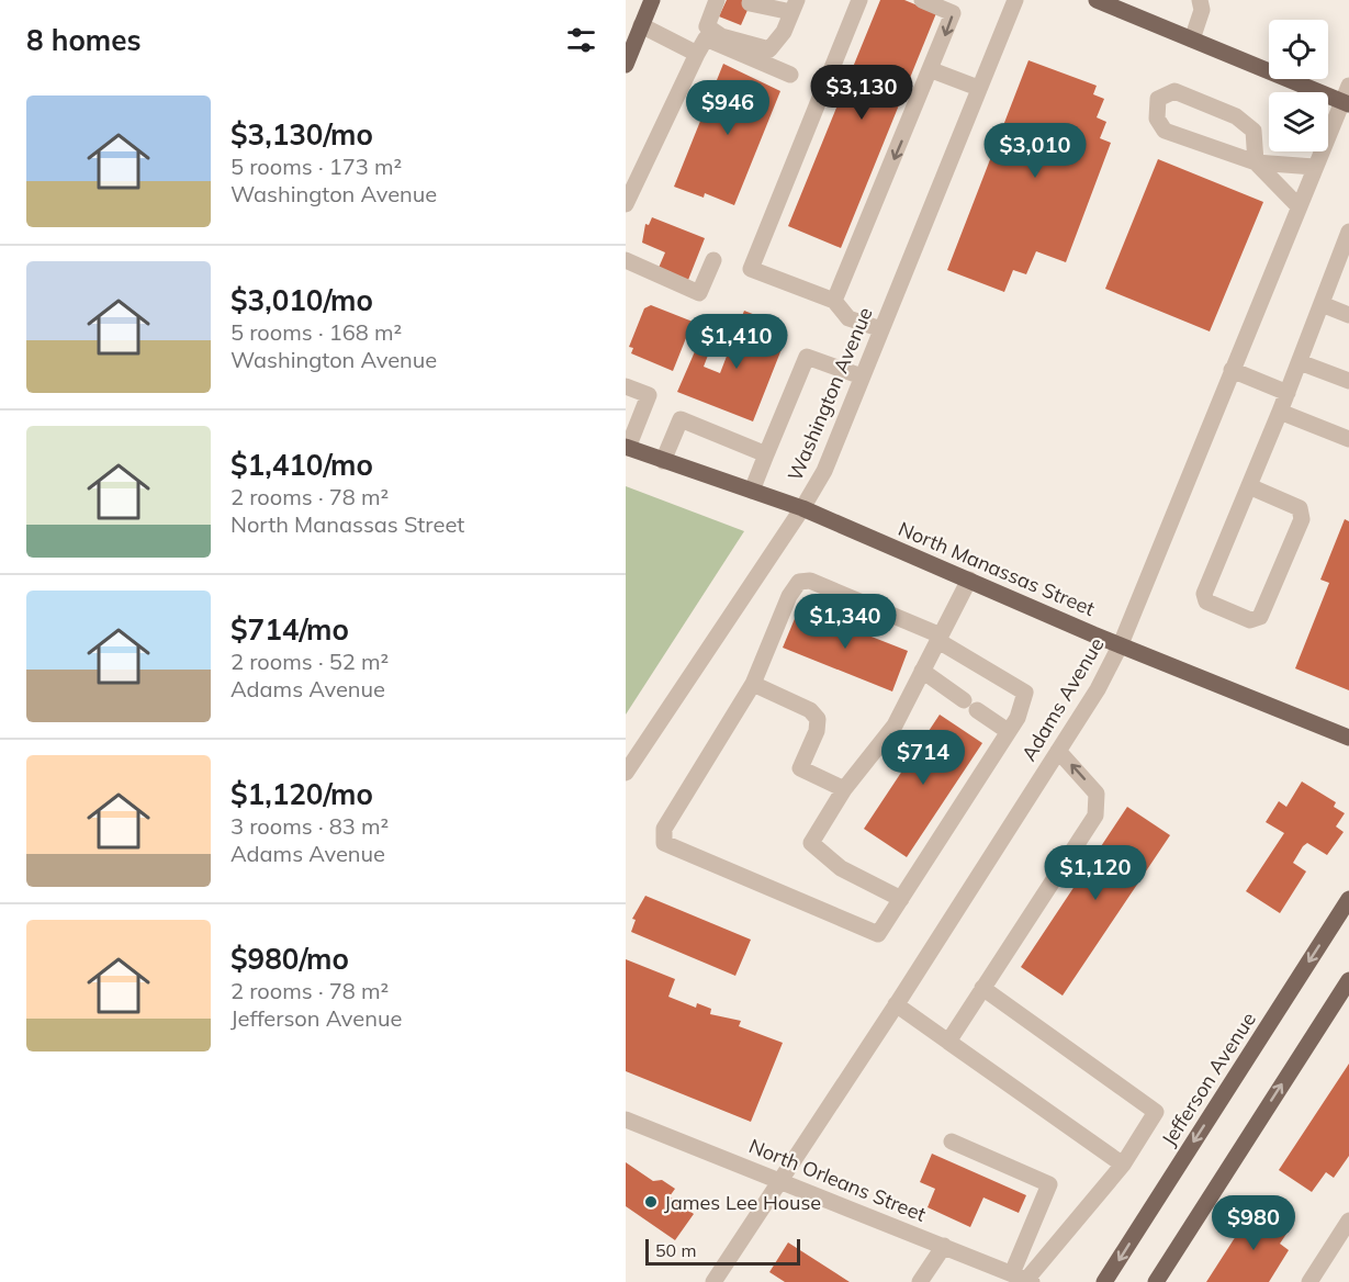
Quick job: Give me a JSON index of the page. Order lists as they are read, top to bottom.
{
  "streets": {
    "main road": ["North Manassas Street", "Jefferson Avenue"],
    "street": ["Washington Avenue", "Adams Avenue", "North Orleans Street"]
  },
  "crossings": [
    ["Washington Avenue", "North Manassas Street"],
    ["North Manassas Street", "Adams Avenue"],
    ["Adams Avenue", "North Orleans Street"]
  ],
  "places": ["James Lee House"],
  "scale_bar": "50 m",
  "page": {
    "heading": "8 homes",
    "price": [
      "$3,130",
      "$946",
      "$3,010",
      "$1,410",
      "$1,340",
      "$714",
      "$1,120",
      "$980"
    ],
    "list": [
      {
        "name": "$3,130/mo",
        "note": "5 rooms · 173 m² · Washington Avenue"
      },
      {
        "name": "$3,010/mo",
        "note": "5 rooms · 168 m² · Washington Avenue"
      },
      {
        "name": "$1,410/mo",
        "note": "2 rooms · 78 m² · North Manassas Street"
      },
      {
        "name": "$714/mo",
        "note": "2 rooms · 52 m² · Adams Avenue"
      },
      {
        "name": "$1,120/mo",
        "note": "3 rooms · 83 m² · Adams Avenue"
      },
      {
        "name": "$980/mo",
        "note": "2 rooms · 78 m² · Jefferson Avenue"
      }
    ],
    "scale": "50 m"
  }
}
